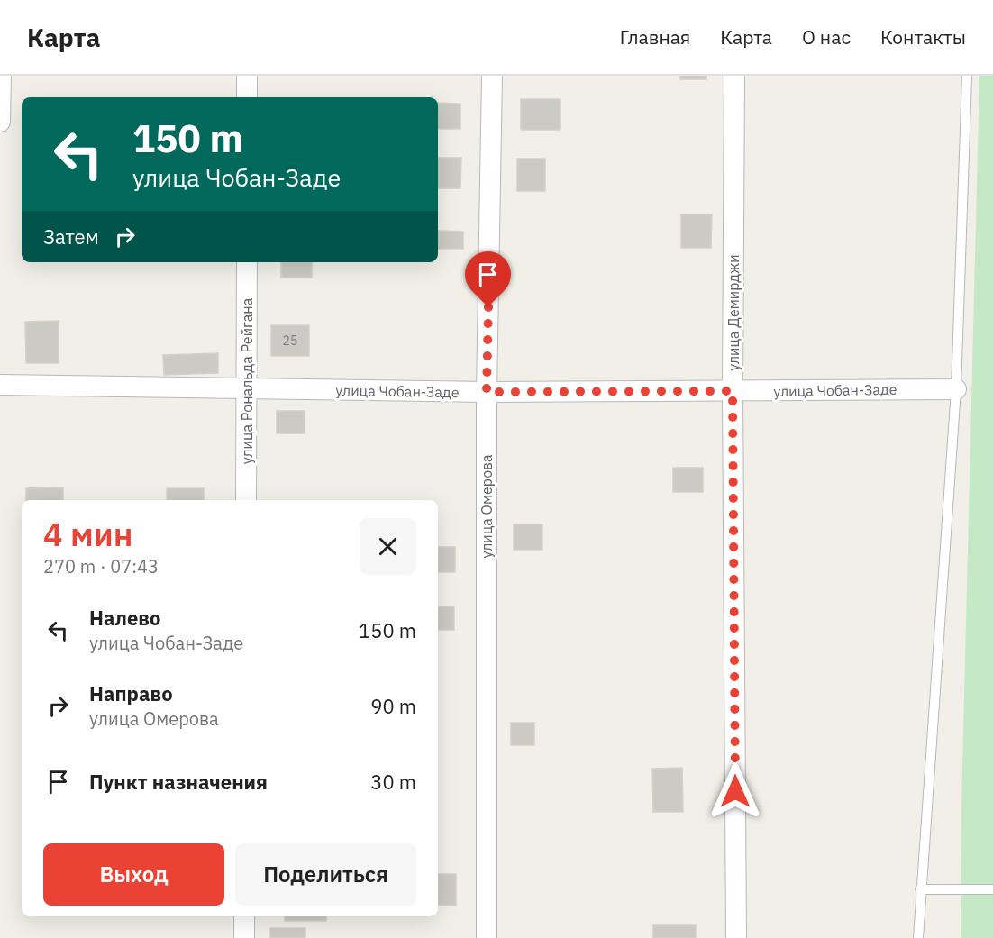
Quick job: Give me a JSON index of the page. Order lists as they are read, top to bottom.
{
  "streets": {
    "street": [
      "улица Демирджи",
      "улица Рональда Рейгана",
      "улица Чобан-Заде",
      "улица Омерова"
    ]
  },
  "crossings": [
    ["улица Демирджи", "улица Чобан-Заде"],
    ["улица Рональда Рейгана", "улица Чобан-Заде"],
    ["улица Чобан-Заде", "улица Омерова"]
  ],
  "house_numbers": ["25"],
  "page": {
    "header": "Карта",
    "nav": [
      "Главная",
      "Карта",
      "О нас",
      "Контакты"
    ],
    "turn": ["150 m", "улица Чобан-Заде"],
    "then": "Затем",
    "heading": ["4 мин", "270 m · 07:43"],
    "list": [
      {
        "name": "Налево",
        "note": "улица Чобан-Заде",
        "value": "150 m"
      },
      {
        "name": "Направо",
        "note": "улица Омерова",
        "value": "90 m"
      },
      {
        "name": "Пункт назначения",
        "value": "30 m"
      }
    ],
    "buttons": ["Выход", "Поделиться"]
  }
}
